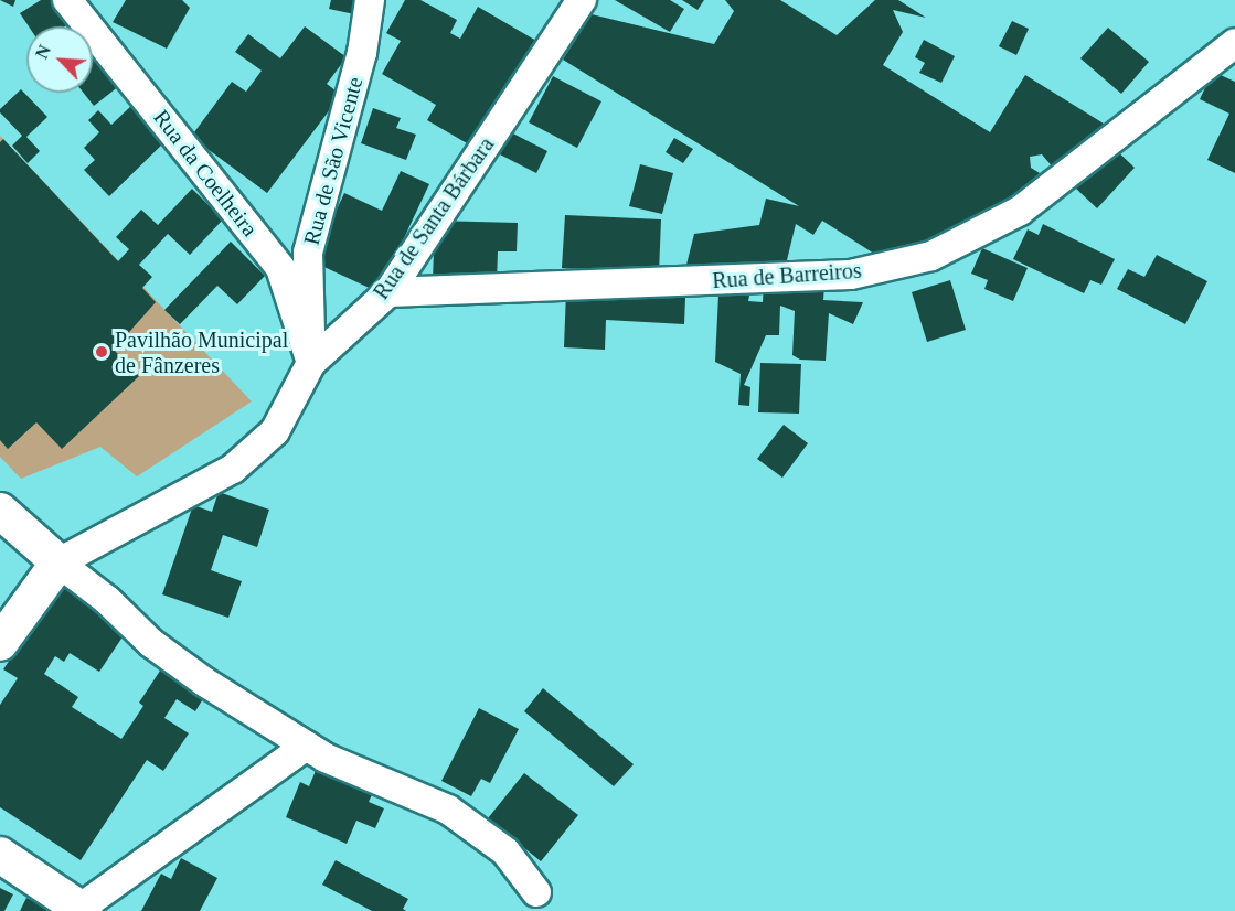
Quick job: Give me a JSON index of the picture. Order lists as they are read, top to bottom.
{
  "streets": {
    "street": [
      "Rua de São Vicente",
      "Rua da Coelheira",
      "Rua de Santa Bárbara",
      "Rua de Barreiros"
    ]
  },
  "crossings": [
    ["Rua de São Vicente", "Rua da Coelheira"],
    ["Rua de São Vicente", "Rua de Santa Bárbara"],
    ["Rua da Coelheira", "Rua de Santa Bárbara"],
    ["Rua de Santa Bárbara", "Rua de Barreiros"]
  ],
  "places": ["Pavilhão Municipal de Fânzeres"],
  "north": "top left"
}
